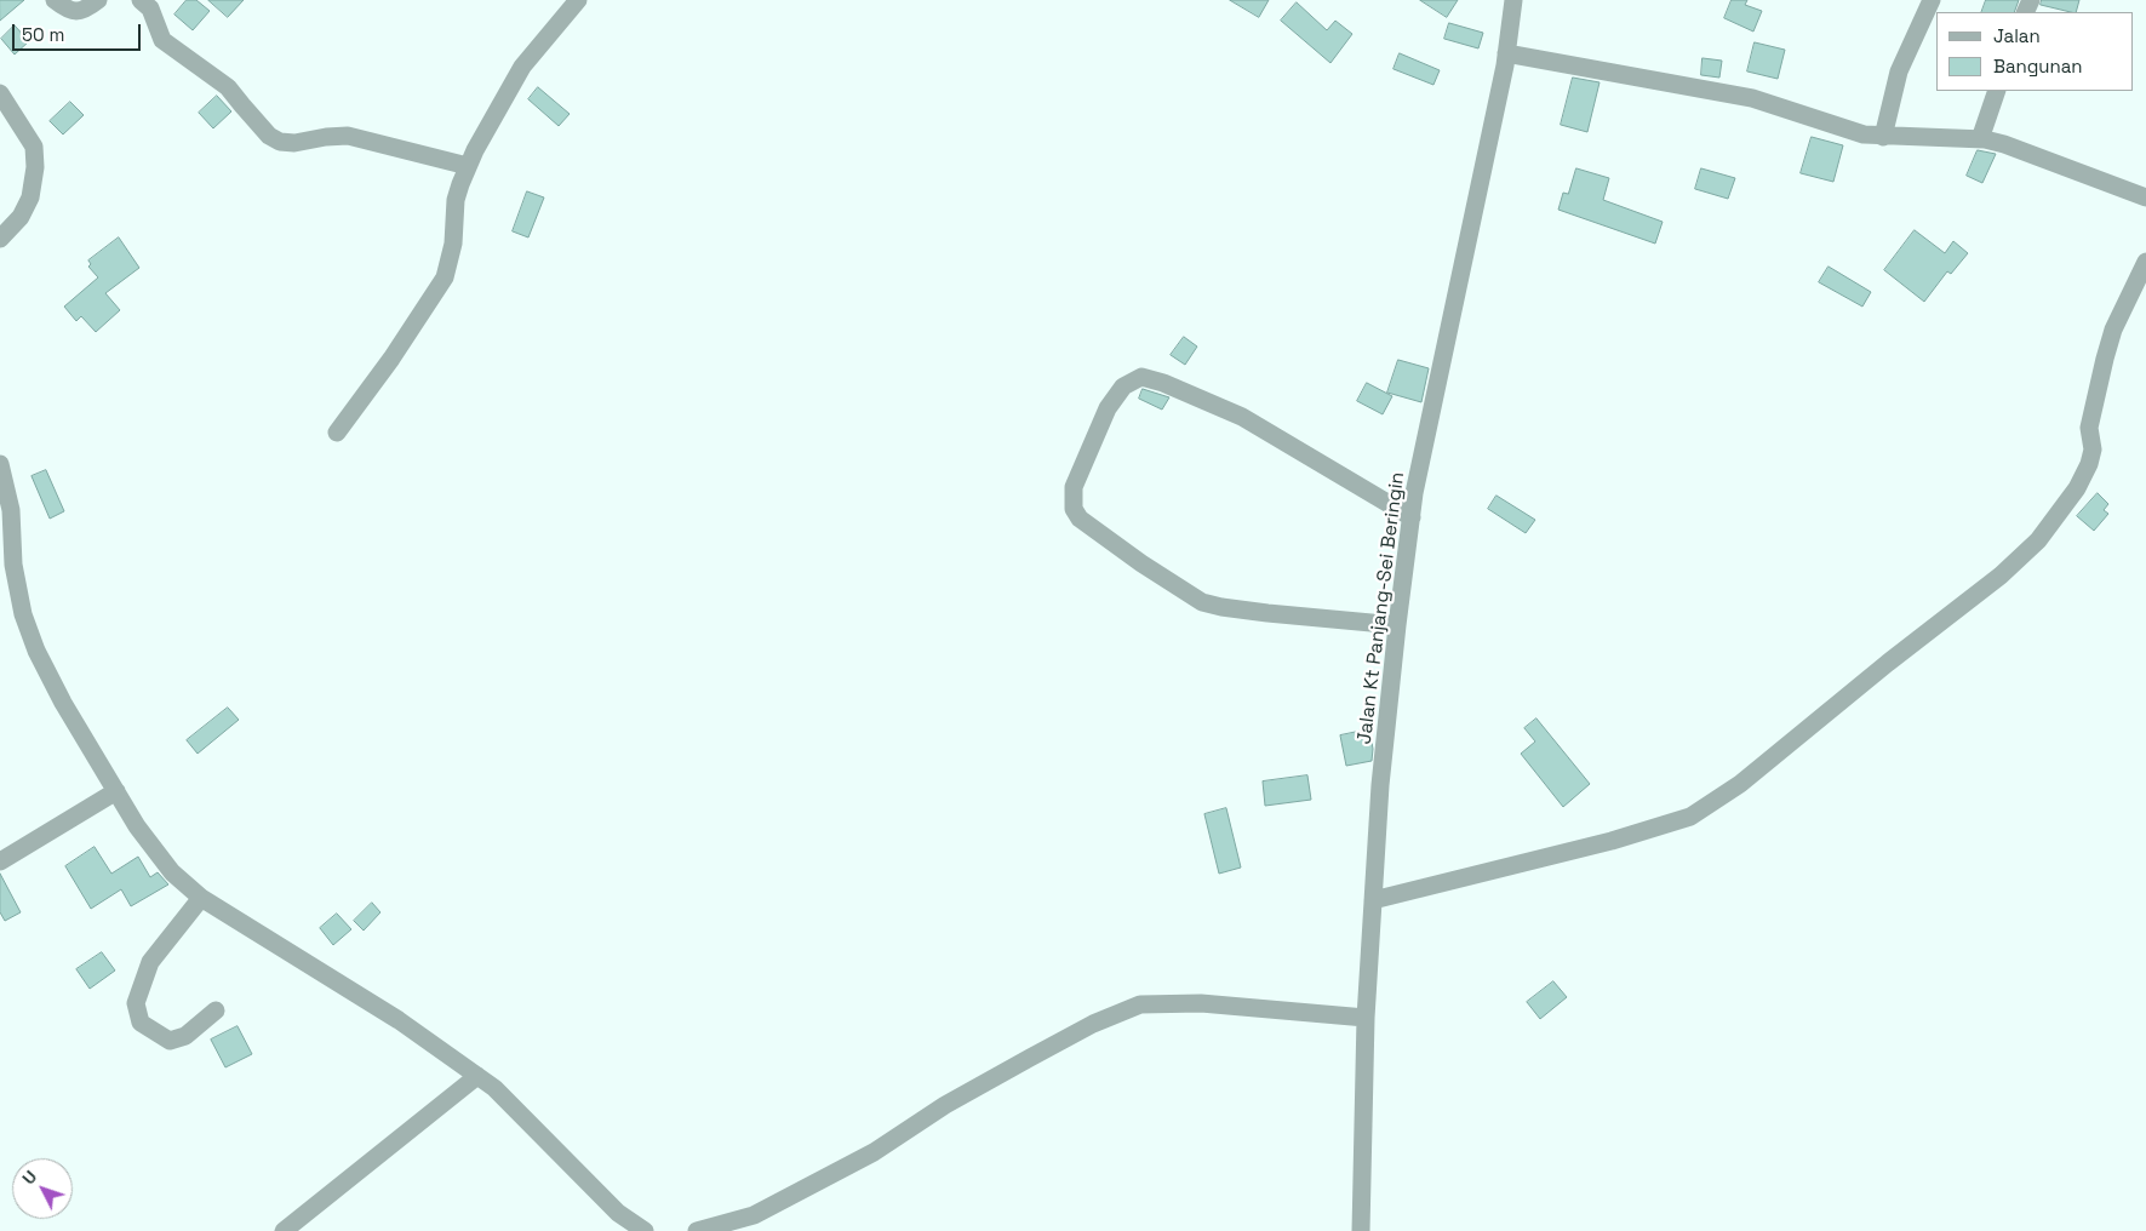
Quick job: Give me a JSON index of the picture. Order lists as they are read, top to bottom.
{
  "streets": {
    "street": ["Jalan Kt Panjang-Sei Beringin"]
  },
  "legend": ["Jalan", "Bangunan"],
  "scale_bar": "50 m",
  "north": "top left"
}
